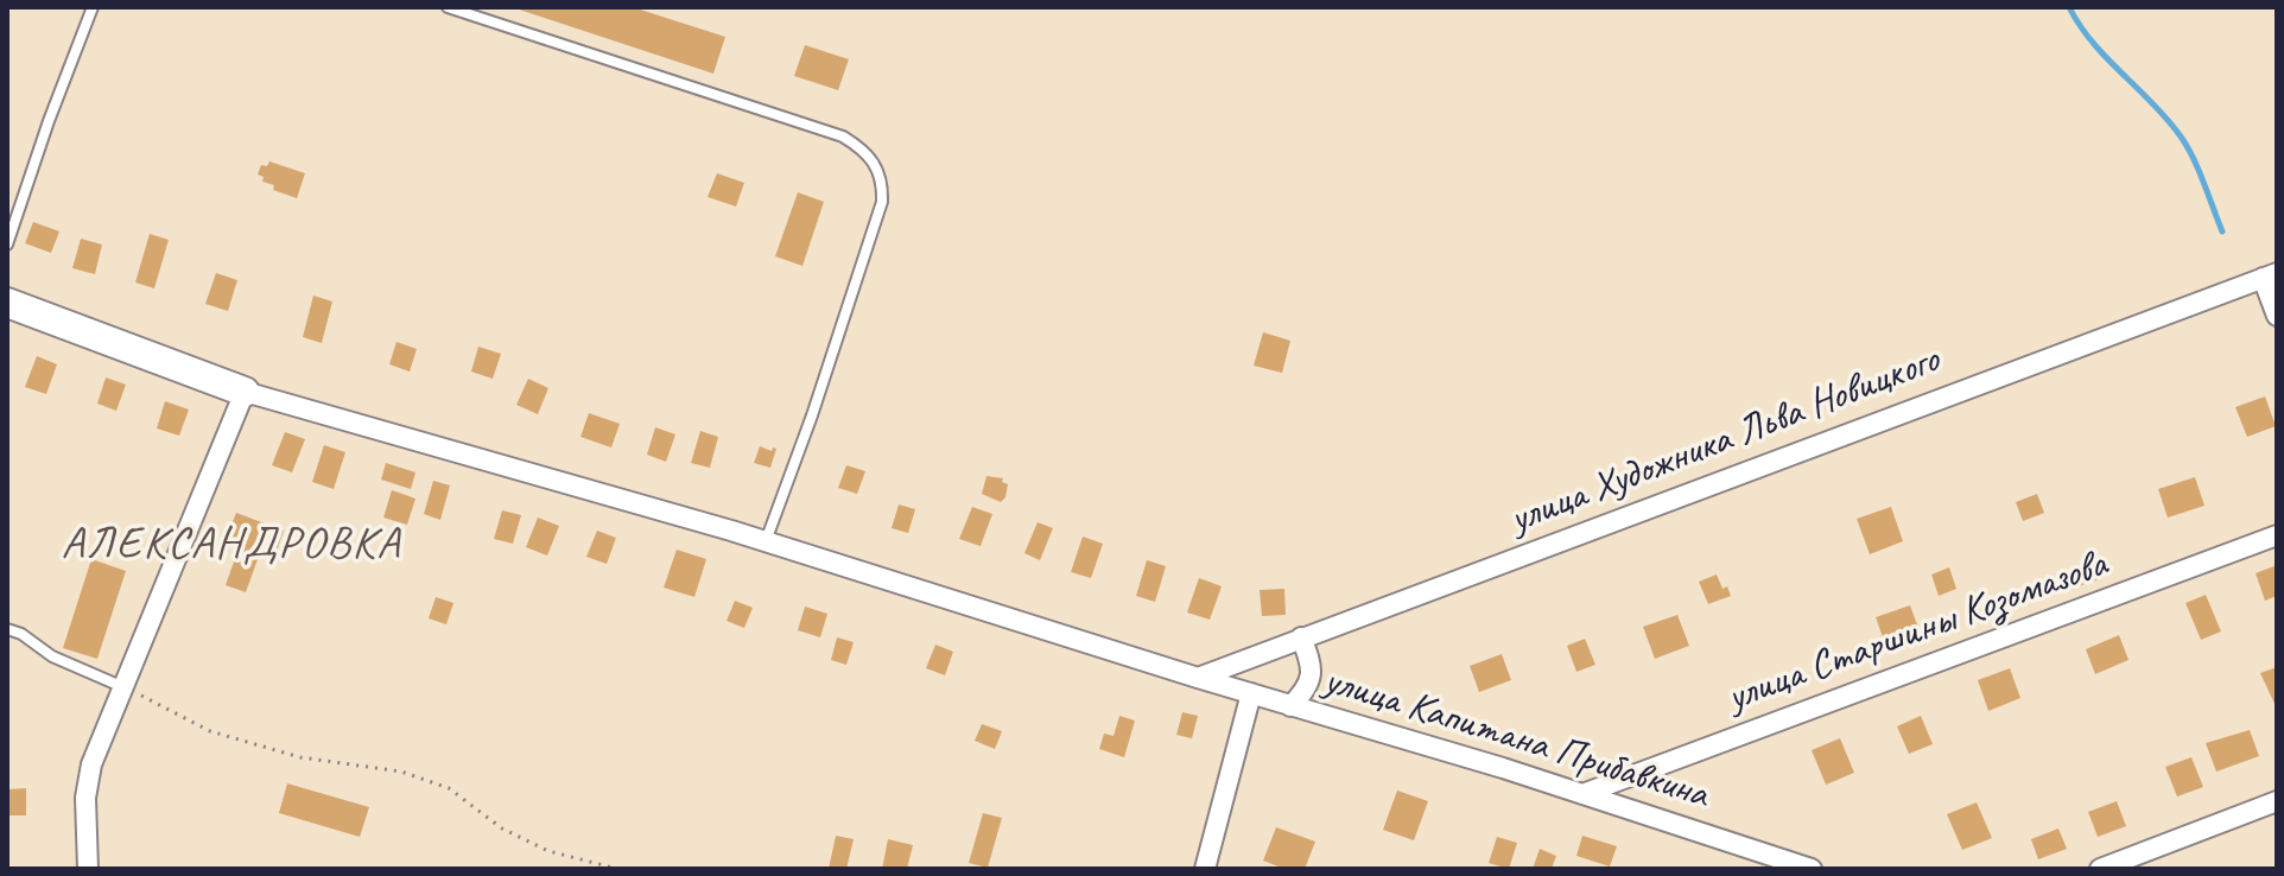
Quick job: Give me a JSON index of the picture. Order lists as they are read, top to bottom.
{
  "streets": {
    "street": ["улица Художника Льва Новицкого", "улица Старшины Козомазова", "улица Капитана Прибавкина"]
  },
  "crossings": [
    ["улица Художника Льва Новицкого", "улица Капитана Прибавкина"],
    ["улица Старшины Козомазова", "улица Капитана Прибавкина"]
  ],
  "districts": ["АЛЕКСАНДРОВКА"]
}
